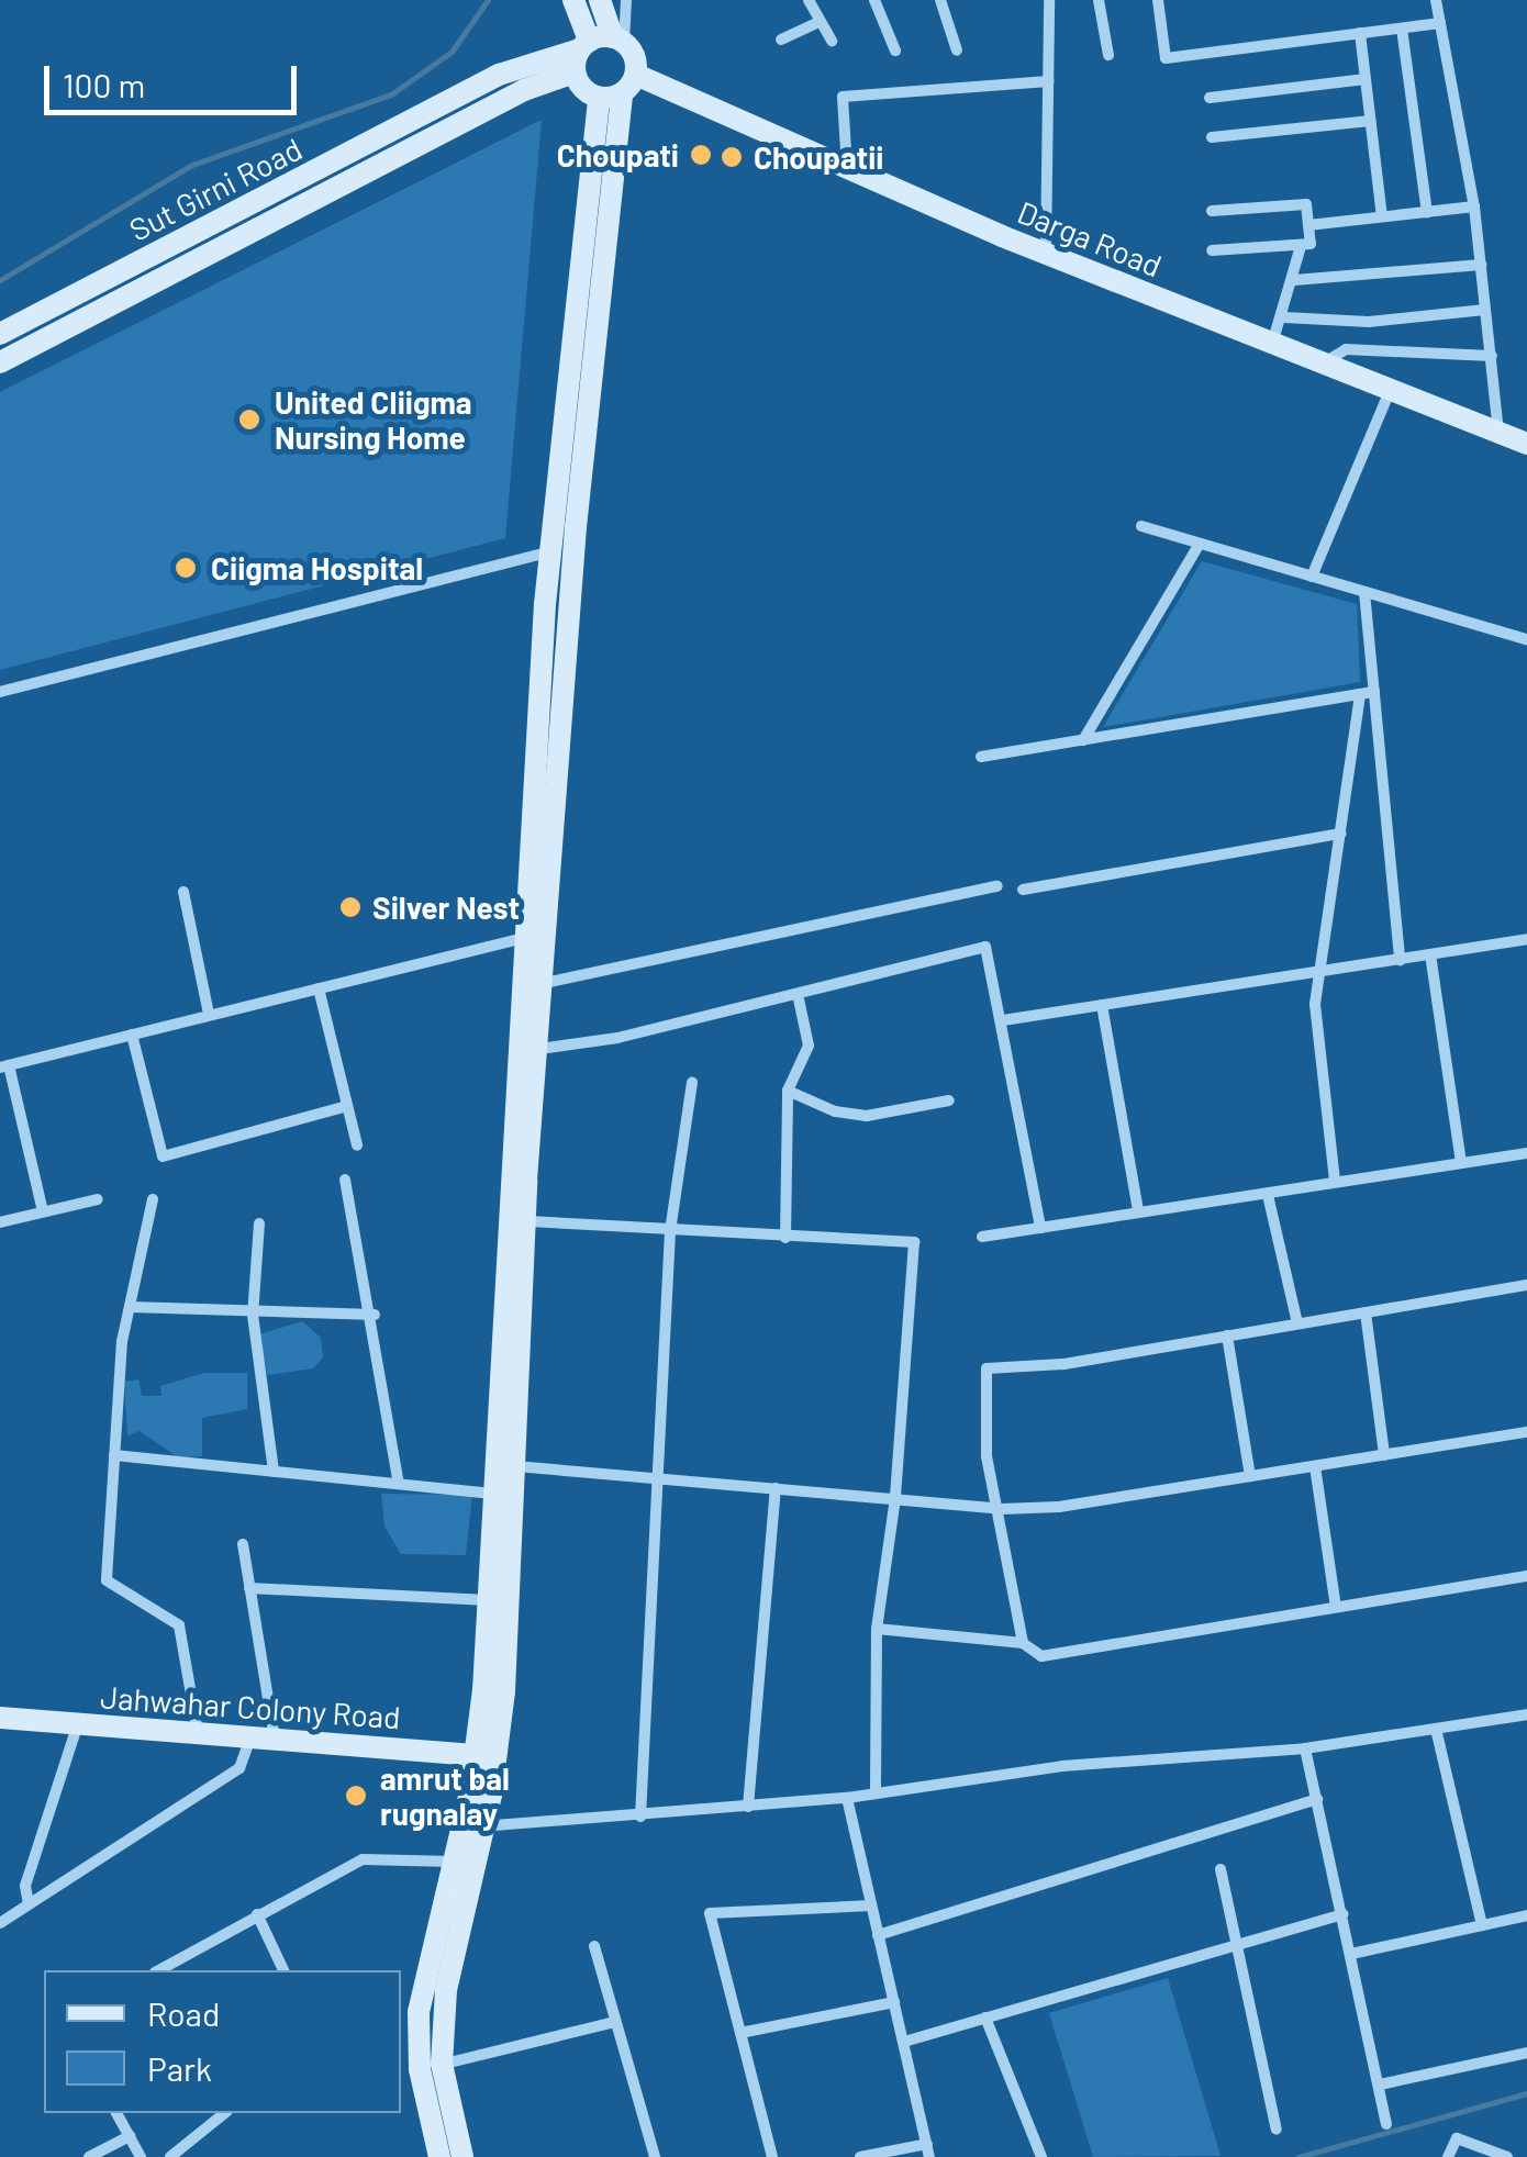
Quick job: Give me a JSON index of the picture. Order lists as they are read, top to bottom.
{
  "streets": {
    "main road": ["Sut Girni Road", "Darga Road", "Jahwahar Colony Road"]
  },
  "crossings": [
    ["Sut Girni Road", "Darga Road"]
  ],
  "places": [
    "Choupati",
    "Choupatii",
    "United CIiigma Nursing Home",
    "Ciigma Hospital",
    "Silver Nest",
    "amrut bal rugnalay"
  ],
  "legend": ["Road", "Park"],
  "scale_bar": "100 m"
}
